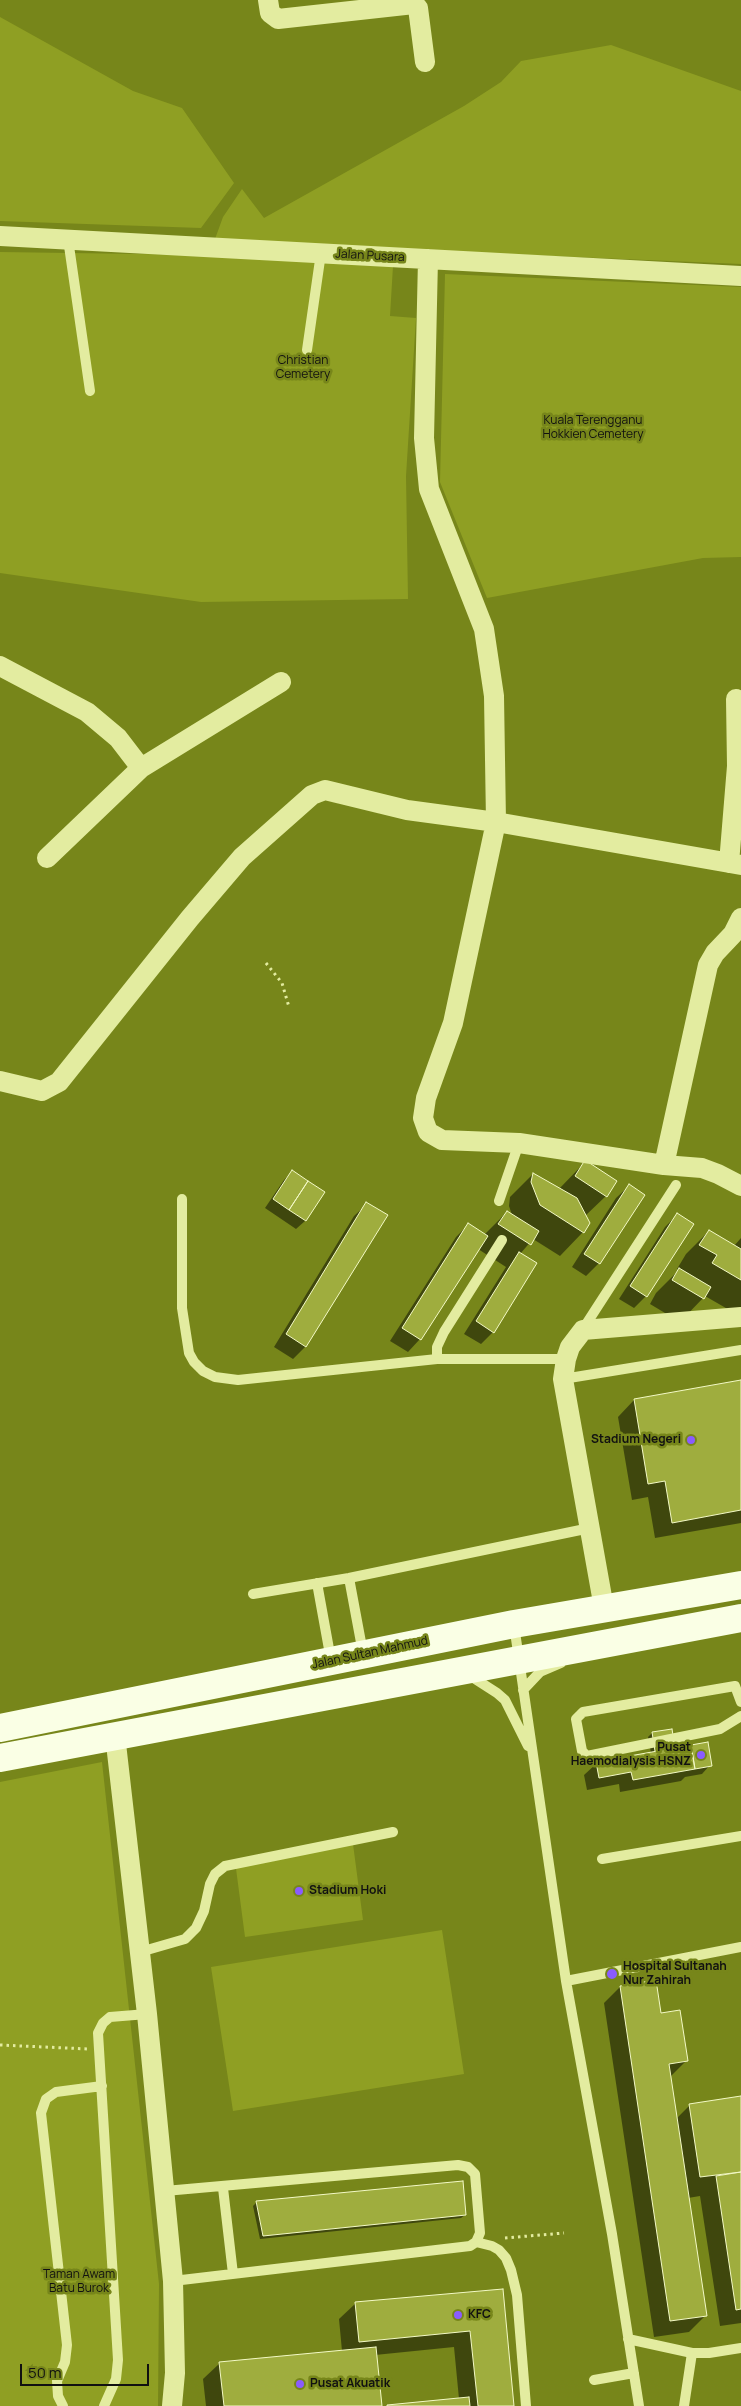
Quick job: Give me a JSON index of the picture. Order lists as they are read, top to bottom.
{
  "streets": {
    "main road": ["Jalan Sultan Mahmud"],
    "street": ["Jalan Pusara"]
  },
  "parks": ["Christian Cemetery", "Kuala Terengganu Hokkien Cemetery", "Taman Awam Batu Burok"],
  "places": [
    "Stadium Negeri",
    "Pusat Haemodialysis HSNZ",
    "Stadium Hoki",
    "Hospital Sultanah Nur Zahirah",
    "KFC",
    "Pusat Akuatik"
  ],
  "scale_bar": "50 m"
}
